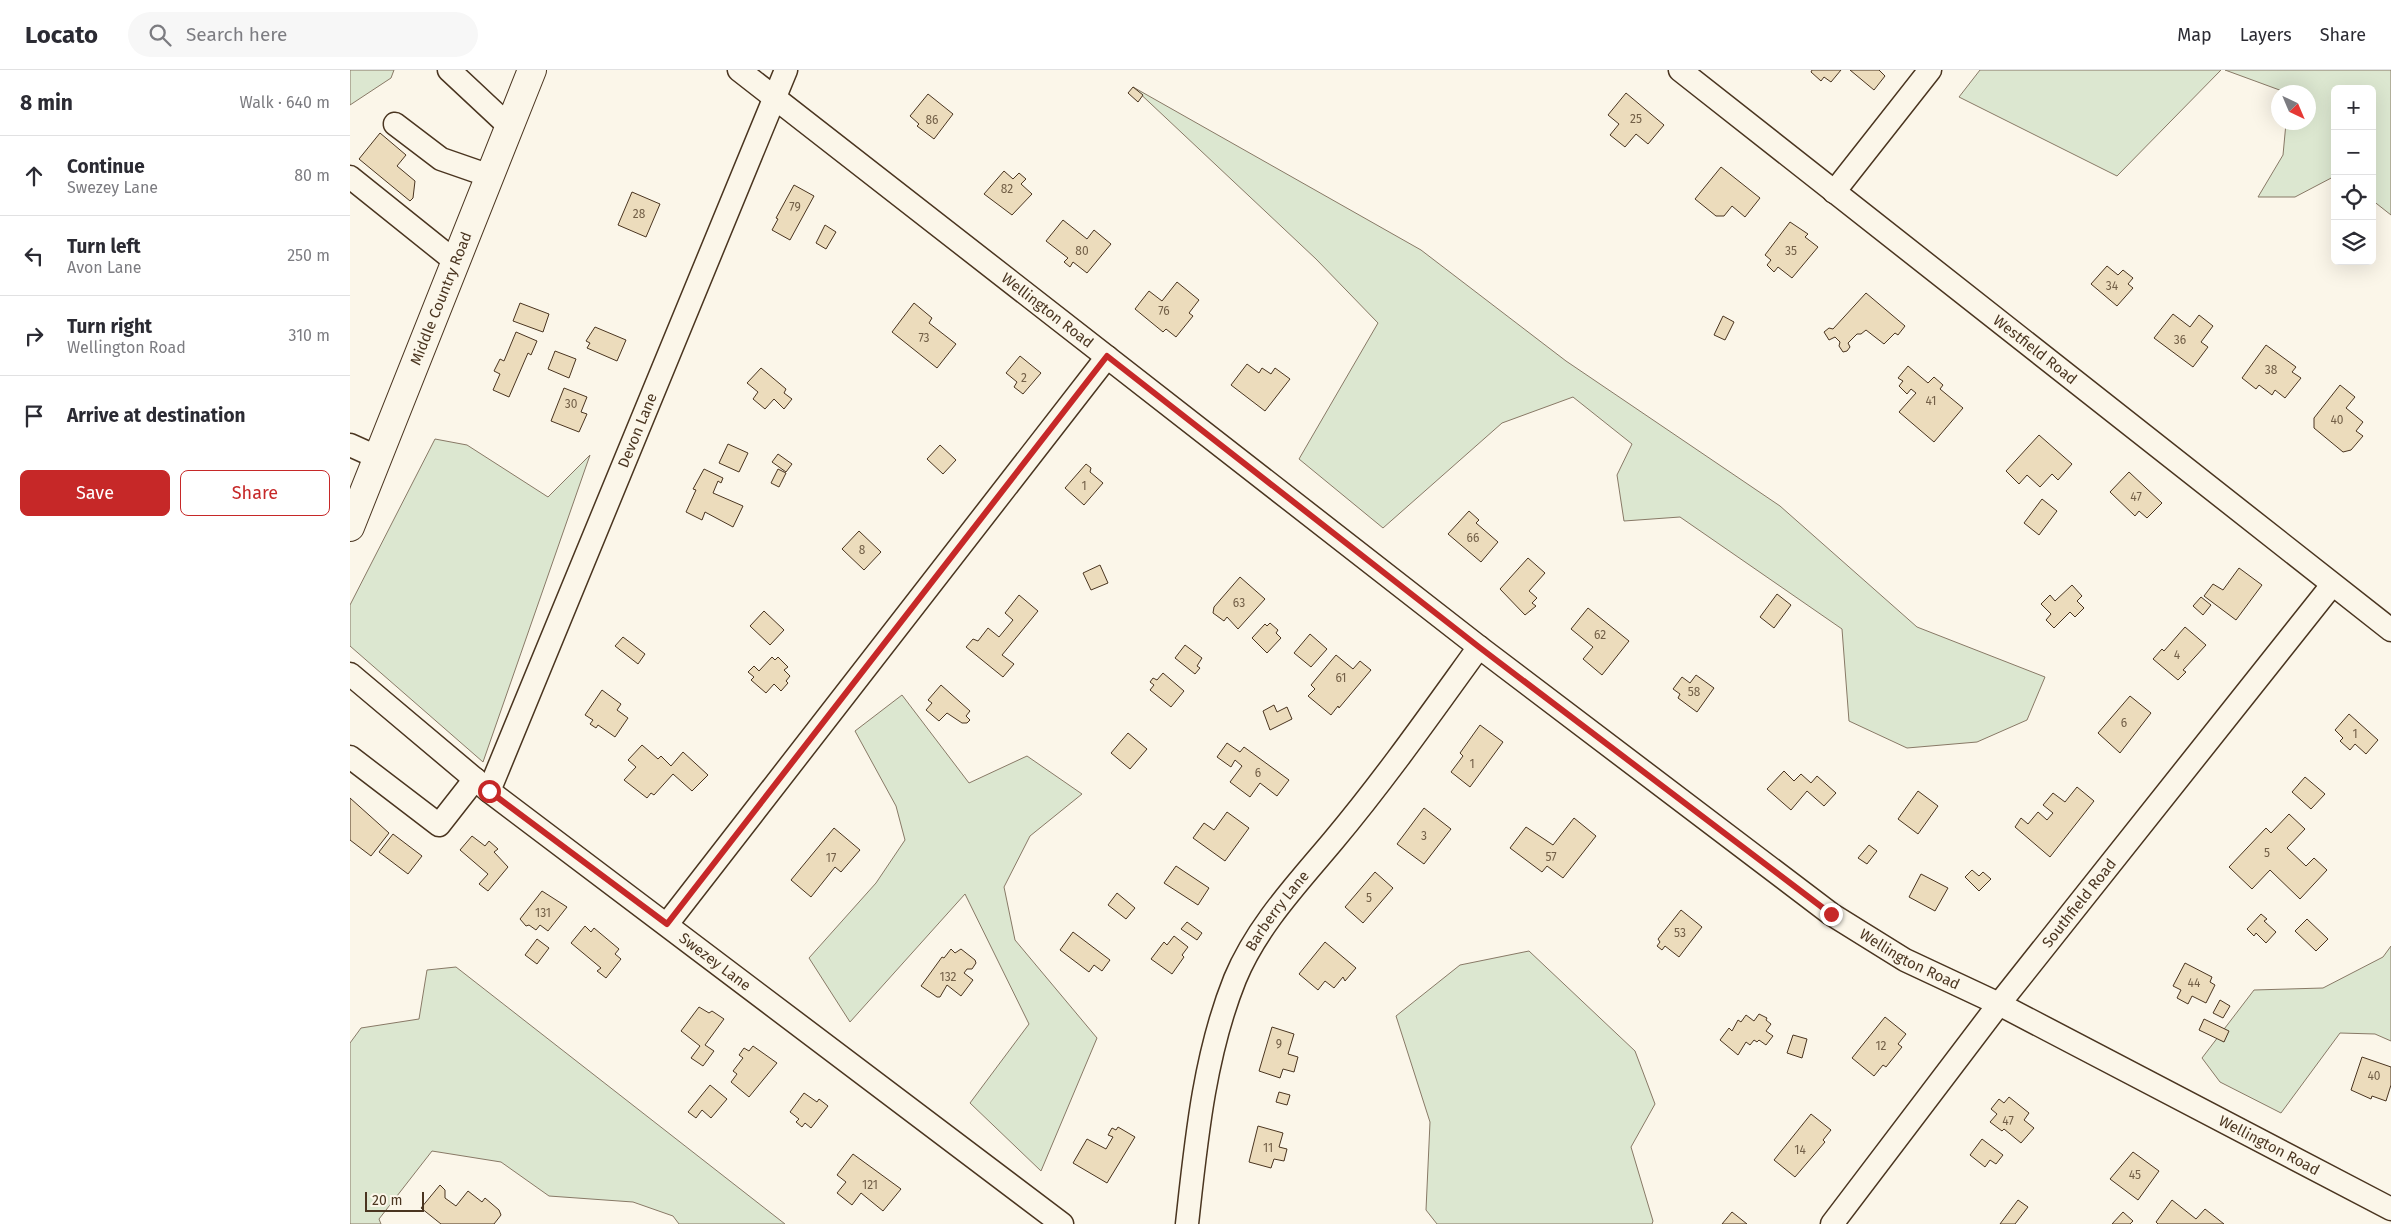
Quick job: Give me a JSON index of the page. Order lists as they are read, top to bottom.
{
  "streets": {
    "main road": ["Middle Country Road"],
    "street": [
      "Wellington Road",
      "Westfield Road",
      "Devon Lane",
      "Southfield Road",
      "Barberry Lane",
      "Swezey Lane"
    ]
  },
  "crossings": [
    ["Wellington Road", "Devon Lane"],
    ["Wellington Road", "Southfield Road"],
    ["Wellington Road", "Barberry Lane"],
    ["Westfield Road", "Southfield Road"],
    ["Devon Lane", "Swezey Lane"]
  ],
  "house_numbers": [
    "25",
    "86",
    "82",
    "79",
    "28",
    "80",
    "35",
    "34",
    "76",
    "73",
    "36",
    "38",
    "2",
    "41",
    "30",
    "40",
    "1",
    "47",
    "66",
    "8",
    "63",
    "62",
    "4",
    "61",
    "58",
    "6",
    "1",
    "1",
    "6",
    "3",
    "5",
    "57",
    "17",
    "5",
    "131",
    "53",
    "132",
    "44",
    "9",
    "12",
    "40",
    "47",
    "11",
    "14",
    "45",
    "121"
  ],
  "scale_bar": "20 m",
  "north": "bottom right",
  "page": {
    "header": "Locato",
    "search": "Search here",
    "nav": ["Map", "Layers", "Share"],
    "heading": ["8 min", "Walk · 640 m"],
    "map_buttons": ["+", "−"],
    "list": [
      ["Continue", "Swezey Lane", "80 m"],
      ["Turn left", "Avon Lane", "250 m"],
      ["Turn right", "Wellington Road", "310 m"],
      "Arrive at destination"
    ],
    "buttons": ["Save", "Share"],
    "scale": "20 m"
  }
}
